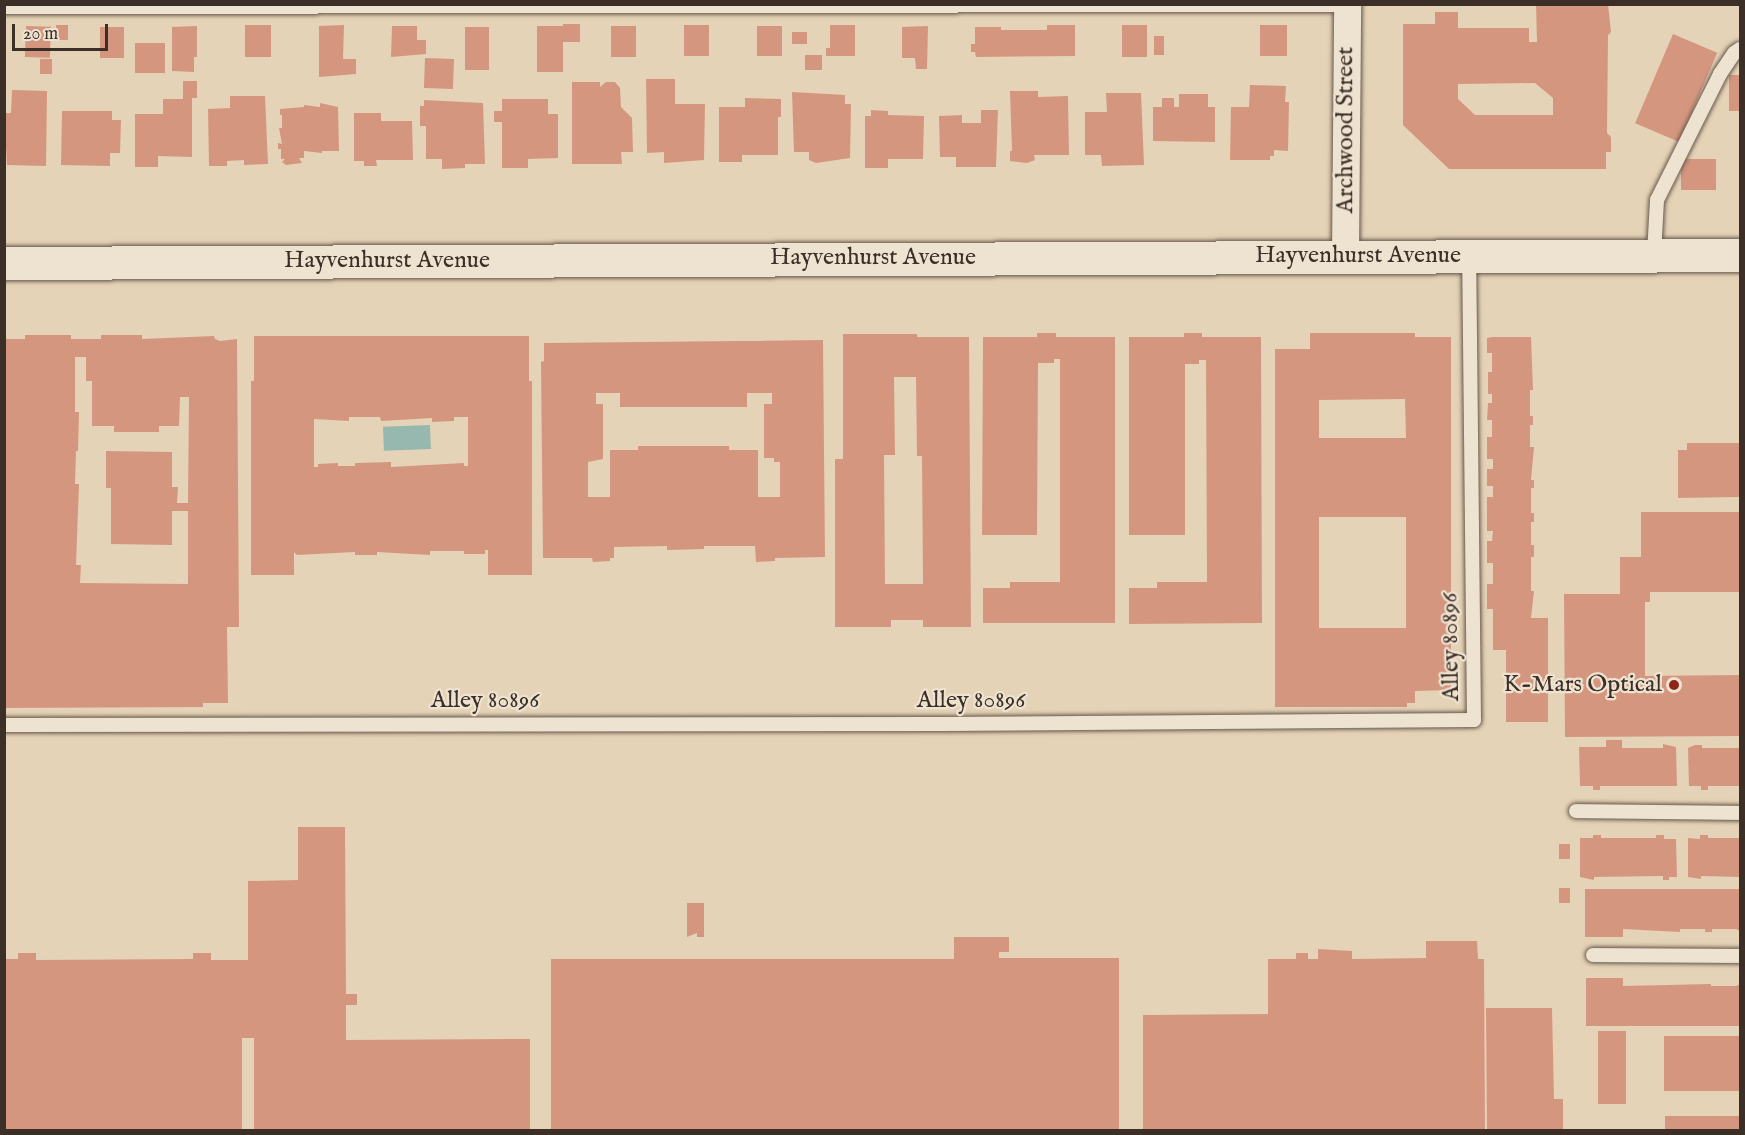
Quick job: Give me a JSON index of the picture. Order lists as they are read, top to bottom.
{
  "streets": {
    "main road": ["Hayvenhurst Avenue"],
    "street": ["Archwood Street"],
    "lane": ["Alley 80896"]
  },
  "crossings": [
    ["Archwood Street", "Hayvenhurst Avenue"],
    ["Hayvenhurst Avenue", "Alley 80896"]
  ],
  "places": ["K-Mars Optical"],
  "scale_bar": "20 m"
}
